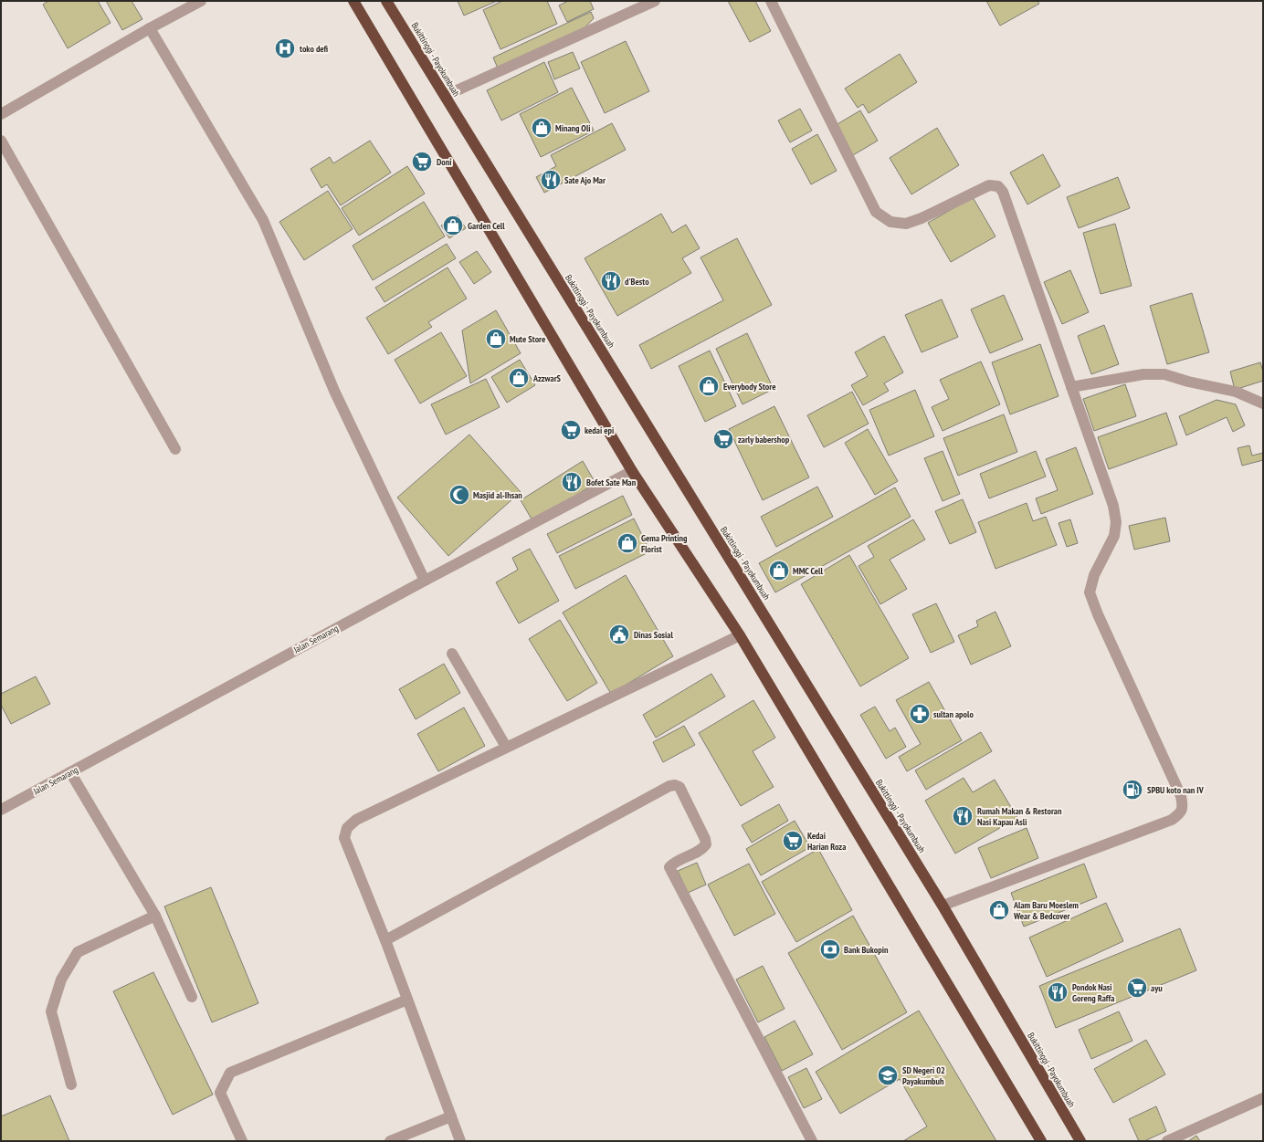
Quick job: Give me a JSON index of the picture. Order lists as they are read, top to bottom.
{
  "streets": {
    "highway": ["Bukittinggi - Payokumbuah"],
    "street": ["Jalan Semarang"]
  },
  "places": {
    "hospital": ["toko defi"],
    "shop": [
      "Minang Oli",
      "Garden Cell",
      "Mute Store",
      "AzzwarS",
      "Everybody Store",
      "Gema Printing Florist",
      "MMC Cell",
      "Alam Baru Moeslem Wear & Bedcover"
    ],
    "supermarket": [
      "Doni",
      "kedai epi",
      "zarly babershop",
      "Kedai Harian Roza",
      "ayu"
    ],
    "restaurant": [
      "Sate Ajo Mar",
      "d'Besto",
      "Bofet Sate Man",
      "Rumah Makan & Restoran Nasi Kapau Asli",
      "Pondok Nasi Goreng Raffa"
    ],
    "mosque": ["Masjid al-Ihsan"],
    "public building": ["Dinas Sosial"],
    "pharmacy": ["sultan apolo"],
    "fuel station": ["SPBU koto nan IV"],
    "bank": ["Bank Bukopin"],
    "school or university": ["SD Negeri 02 Payakumbuh"]
  }
}
